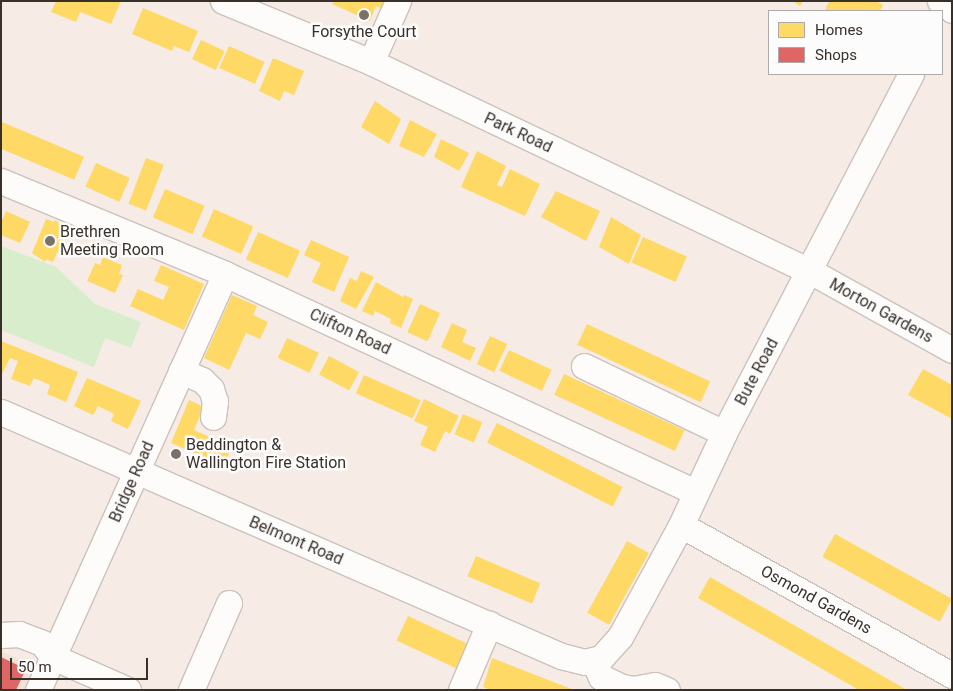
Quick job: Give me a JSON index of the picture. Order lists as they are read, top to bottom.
{
  "streets": {
    "street": [
      "Park Road",
      "Morton Gardens",
      "Clifton Road",
      "Bute Road",
      "Bridge Road",
      "Belmont Road",
      "Osmond Gardens"
    ]
  },
  "crossings": [
    ["Park Road", "Morton Gardens"],
    ["Park Road", "Bute Road"],
    ["Morton Gardens", "Bute Road"],
    ["Clifton Road", "Bute Road"],
    ["Clifton Road", "Bridge Road"],
    ["Bute Road", "Belmont Road"],
    ["Bute Road", "Osmond Gardens"],
    ["Bridge Road", "Belmont Road"]
  ],
  "places": ["Forsythe Court", "Brethren Meeting Room", "Beddington & Wallington Fire Station"],
  "legend": ["Homes", "Shops"],
  "scale_bar": "50 m"
}
